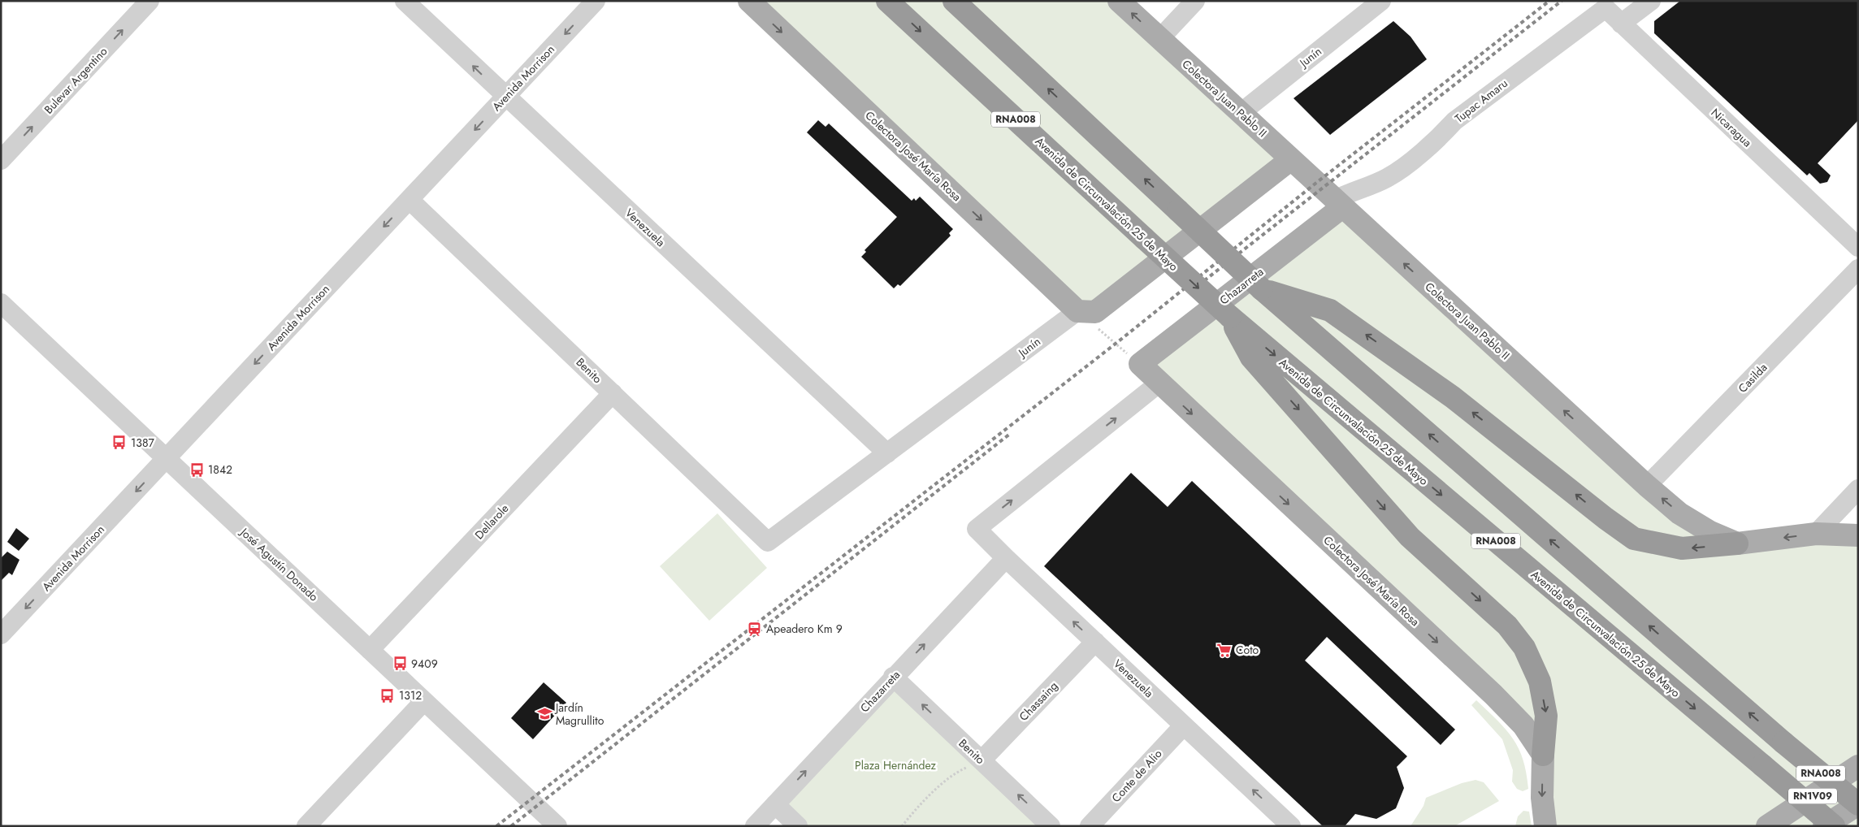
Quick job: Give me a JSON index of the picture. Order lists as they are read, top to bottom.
{
  "streets": {
    "highway": ["RNA008", "Avenida de Circunvalación 25 de Mayo"],
    "main road": [
      "Colectora Juan Pablo II",
      "Colectora José María Rosa",
      "Chazarreta",
      "RN1V09"
    ],
    "street": [
      "Junín",
      "Avenida Morrison",
      "Bulevar Argentino",
      "Tupac Amaru",
      "Nicaragua",
      "Venezuela",
      "Benito",
      "Casilda",
      "Dellarole",
      "José Agustín Donado",
      "Chassaing",
      "Conte de Alio"
    ]
  },
  "crossings": [
    ["Junín", "Colectora Juan Pablo II"],
    ["Junín", "Colectora José María Rosa"],
    ["Junín", "Venezuela"],
    ["Junín", "Benito"],
    ["Avenida Morrison", "Venezuela"],
    ["Avenida Morrison", "Benito"],
    ["Avenida Morrison", "José Agustín Donado"],
    ["Colectora Juan Pablo II", "Tupac Amaru"],
    ["Colectora Juan Pablo II", "Chazarreta"],
    ["Colectora Juan Pablo II", "Casilda"],
    ["Tupac Amaru", "Nicaragua"],
    ["Tupac Amaru", "Chazarreta"],
    ["RNA008", "RN1V09"],
    ["Colectora José María Rosa", "Venezuela"],
    ["Colectora José María Rosa", "Chazarreta"],
    ["Venezuela", "Chazarreta"],
    ["Venezuela", "Chassaing"],
    ["Venezuela", "Conte de Alio"],
    ["Chazarreta", "Benito"],
    ["Benito", "Dellarole"],
    ["Benito", "Chassaing"],
    ["Dellarole", "José Agustín Donado"]
  ],
  "one_way": [
    "Avenida Morrison",
    "Bulevar Argentino",
    "Colectora Juan Pablo II",
    "Colectora José María Rosa",
    "Chazarreta"
  ],
  "parks": ["Plaza Hernández"],
  "places": {
    "bus stop": [
      "1387",
      "1842",
      "9409",
      "1312"
    ],
    "station": ["Apeadero Km 9"],
    "supermarket": ["Coto"],
    "school or university": ["Jardín Magrullito"]
  }
}
